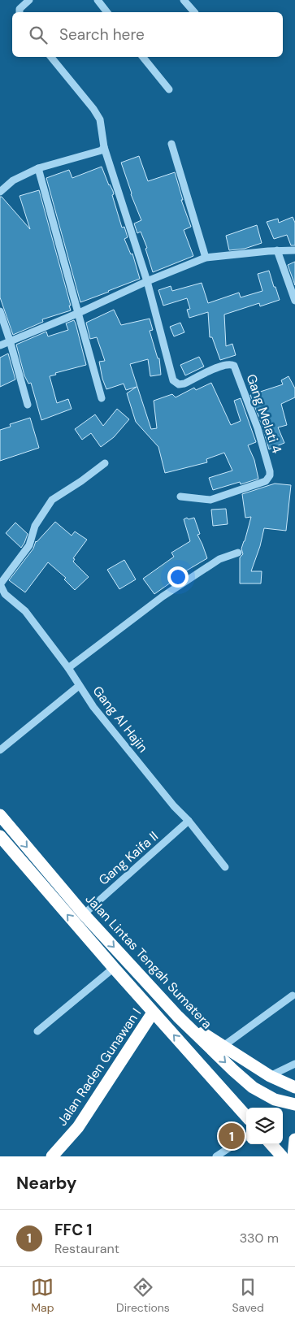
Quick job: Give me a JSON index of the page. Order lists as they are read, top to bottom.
{
  "streets": {
    "highway": ["Jalan Lintas Tengah Sumatera", "Jalan Raden Gunawan I"],
    "street": ["Gang Melati 4", "Gang Al Hajin", "Gang Kaifa II"]
  },
  "crossings": [
    ["Gang Al Hajin", "Gang Kaifa II"],
    ["Gang Kaifa II", "Jalan Lintas Tengah Sumatera"],
    ["Jalan Lintas Tengah Sumatera", "Jalan Raden Gunawan I"]
  ],
  "page": {
    "search": "Search here",
    "pins": "1",
    "heading": "Nearby",
    "list": [
      {
        "mark": "1",
        "name": "FFC 1",
        "note": "Restaurant",
        "value": "330 m"
      }
    ],
    "nav": ["Map", "Directions", "Saved"]
  }
}
